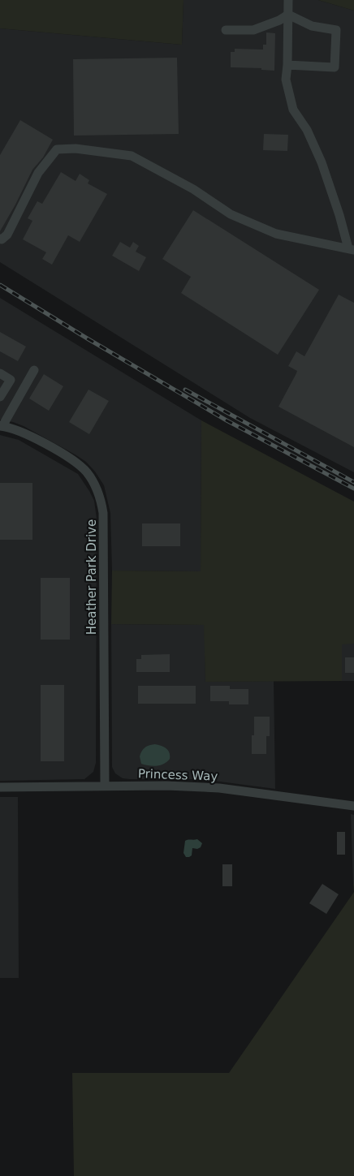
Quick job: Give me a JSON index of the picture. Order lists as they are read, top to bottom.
{
  "streets": {
    "street": ["Heather Park Drive", "Princess Way"]
  },
  "crossings": [
    ["Heather Park Drive", "Princess Way"]
  ]
}
